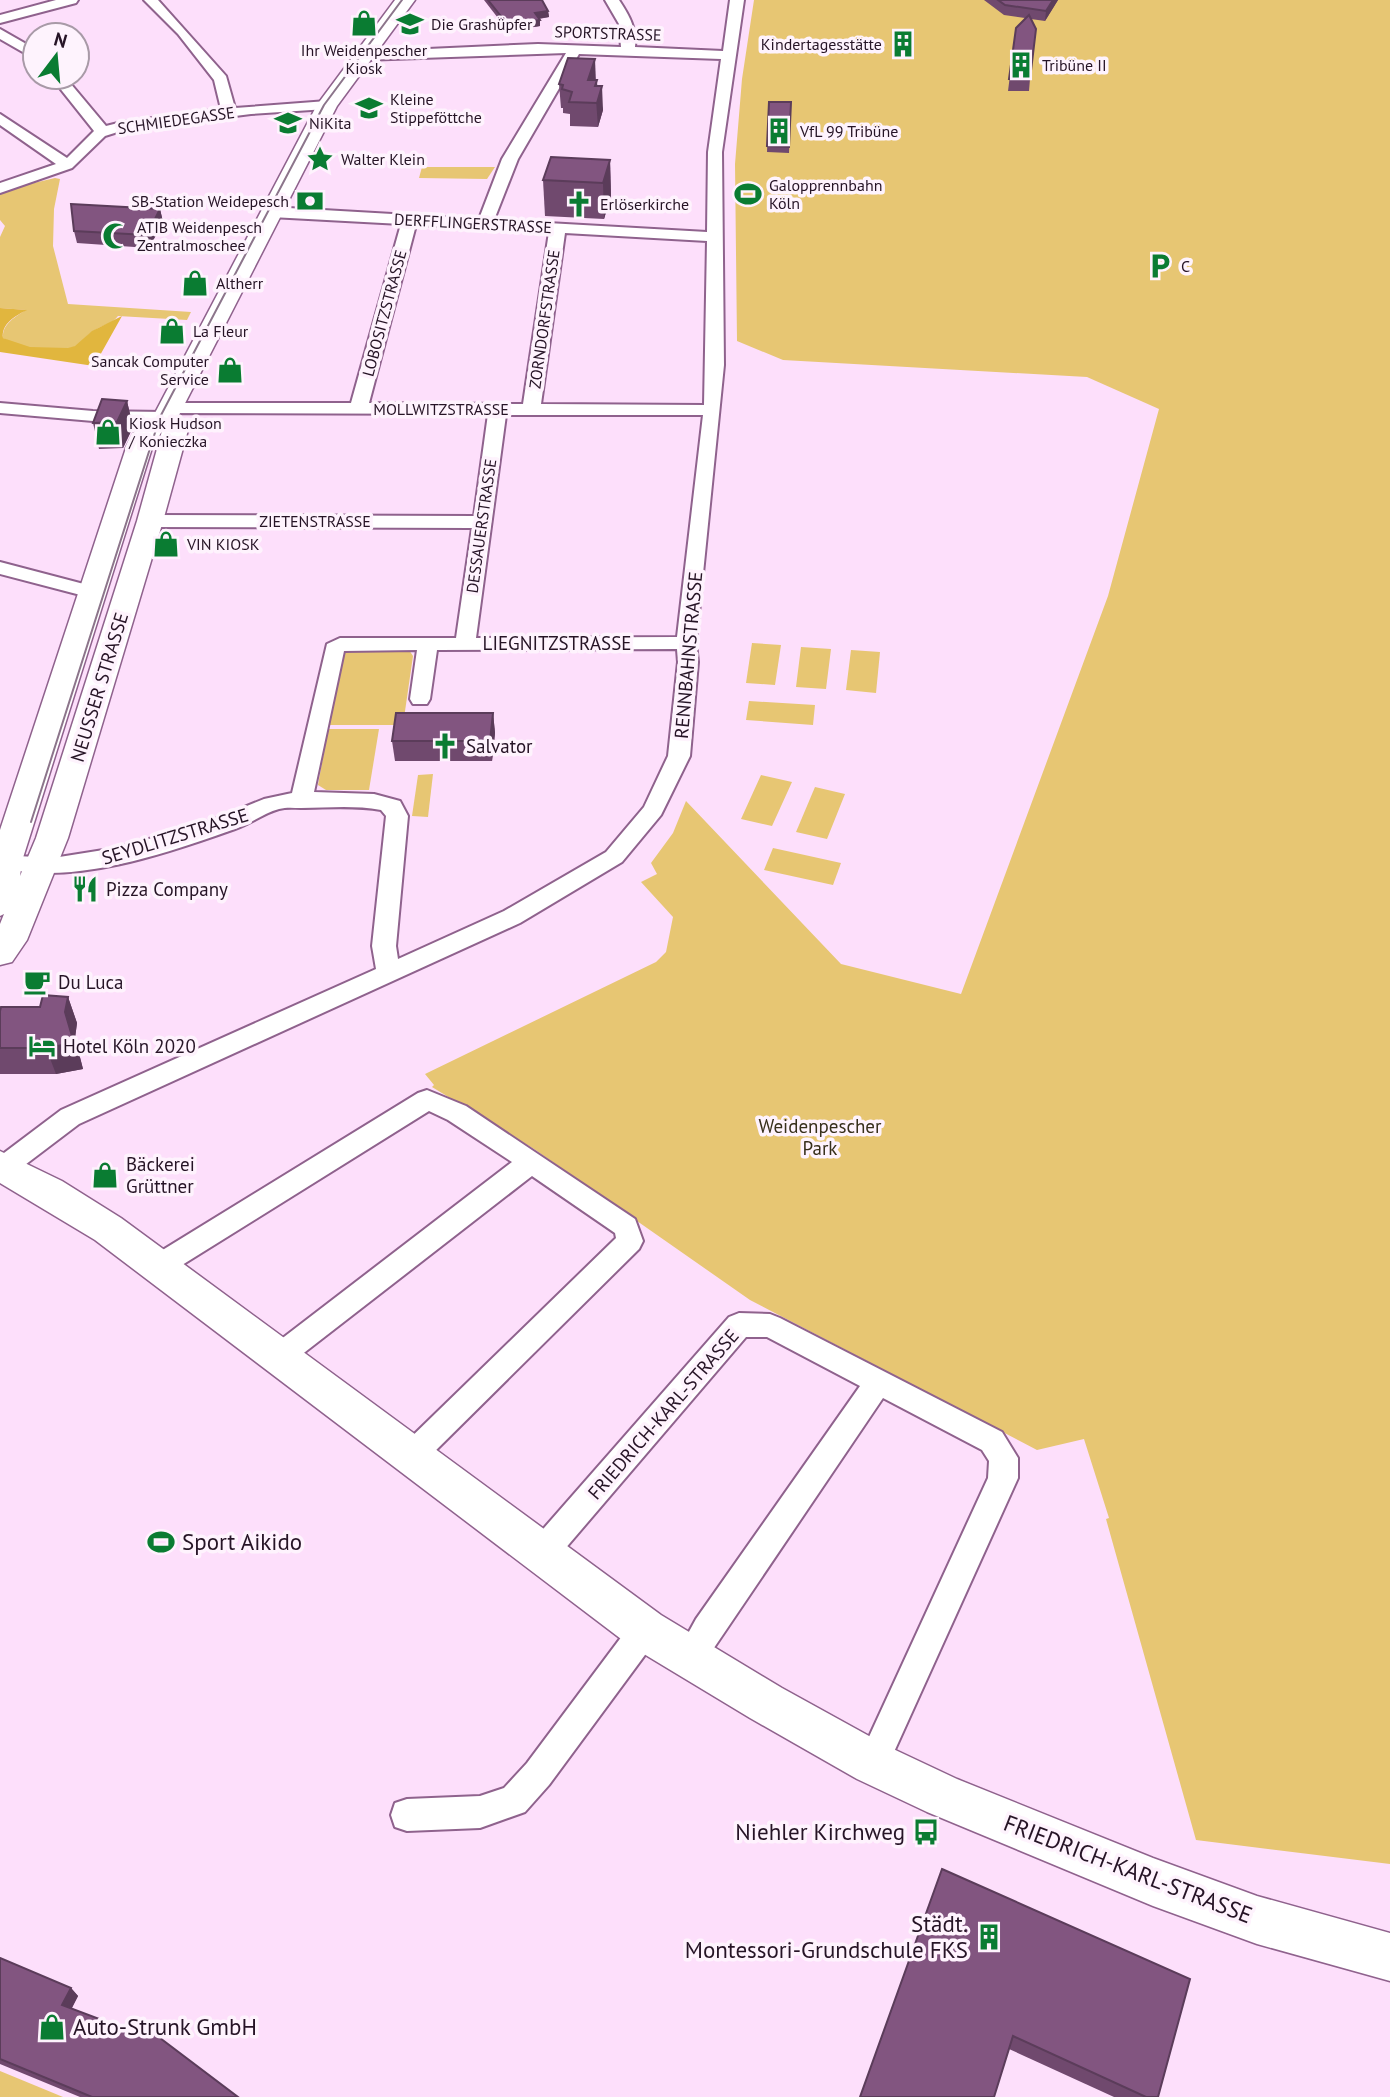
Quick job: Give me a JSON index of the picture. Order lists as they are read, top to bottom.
{
  "streets": {
    "main road": ["NEUSSER STRASSE", "FRIEDRICH-KARL-STRASSE"],
    "street": [
      "SPORTSTRASSE",
      "SCHMIEDEGASSE",
      "DERFFLINGERSTRASSE",
      "LOBOSITZSTRASSE",
      "ZORNDORFSTRASSE",
      "MOLLWITZSTRASSE",
      "ZIETENSTRASSE",
      "DESSAUERSTRASSE",
      "LIEGNITZSTRASSE",
      "RENNBAHNSTRASSE",
      "SEYDLITZSTRASSE"
    ]
  },
  "crossings": [
    ["SPORTSTRASSE", "RENNBAHNSTRASSE"],
    ["SPORTSTRASSE", "NEUSSER STRASSE"],
    ["SCHMIEDEGASSE", "NEUSSER STRASSE"],
    ["DERFFLINGERSTRASSE", "LOBOSITZSTRASSE"],
    ["DERFFLINGERSTRASSE", "ZORNDORFSTRASSE"],
    ["DERFFLINGERSTRASSE", "RENNBAHNSTRASSE"],
    ["DERFFLINGERSTRASSE", "NEUSSER STRASSE"],
    ["LOBOSITZSTRASSE", "MOLLWITZSTRASSE"],
    ["ZORNDORFSTRASSE", "MOLLWITZSTRASSE"],
    ["MOLLWITZSTRASSE", "DESSAUERSTRASSE"],
    ["MOLLWITZSTRASSE", "RENNBAHNSTRASSE"],
    ["MOLLWITZSTRASSE", "NEUSSER STRASSE"],
    ["ZIETENSTRASSE", "DESSAUERSTRASSE"],
    ["ZIETENSTRASSE", "NEUSSER STRASSE"],
    ["DESSAUERSTRASSE", "LIEGNITZSTRASSE"],
    ["LIEGNITZSTRASSE", "RENNBAHNSTRASSE"],
    ["LIEGNITZSTRASSE", "SEYDLITZSTRASSE"],
    ["RENNBAHNSTRASSE", "SEYDLITZSTRASSE"],
    ["RENNBAHNSTRASSE", "FRIEDRICH-KARL-STRASSE"],
    ["NEUSSER STRASSE", "SEYDLITZSTRASSE"]
  ],
  "parks": ["Weidenpescher Park"],
  "places": {
    "shop": [
      "Ihr Weidenpescher Kiosk",
      "Altherr",
      "La Fleur",
      "Sancak Computer Service",
      "Kiosk Hudson / Konieczka",
      "VIN KIOSK",
      "Bäckerei Grüttner",
      "Auto-Strunk GmbH"
    ],
    "school or university": ["Die Grashüpfer", "Kleine Stippeföttche", "NiKita"],
    "building": [
      "Kindertagesstätte",
      "Tribüne II",
      "VfL 99 Tribüne",
      "Städt. Montessori-Grundschule FKS"
    ],
    "place": ["Walter Klein"],
    "sports": ["Galopprennbahn Köln", "Sport Aikido"],
    "bank": ["SB-Station Weidepesch"],
    "church": ["Erlöserkirche", "Salvator"],
    "mosque": ["ATIB Weidenpesch Zentralmoschee"],
    "parking": ["C"],
    "restaurant": ["Pizza Company"],
    "cafe": ["Du Luca"],
    "hotel": ["Hotel Köln 2020"],
    "bus stop": ["Niehler Kirchweg"]
  },
  "north": "top"
}
